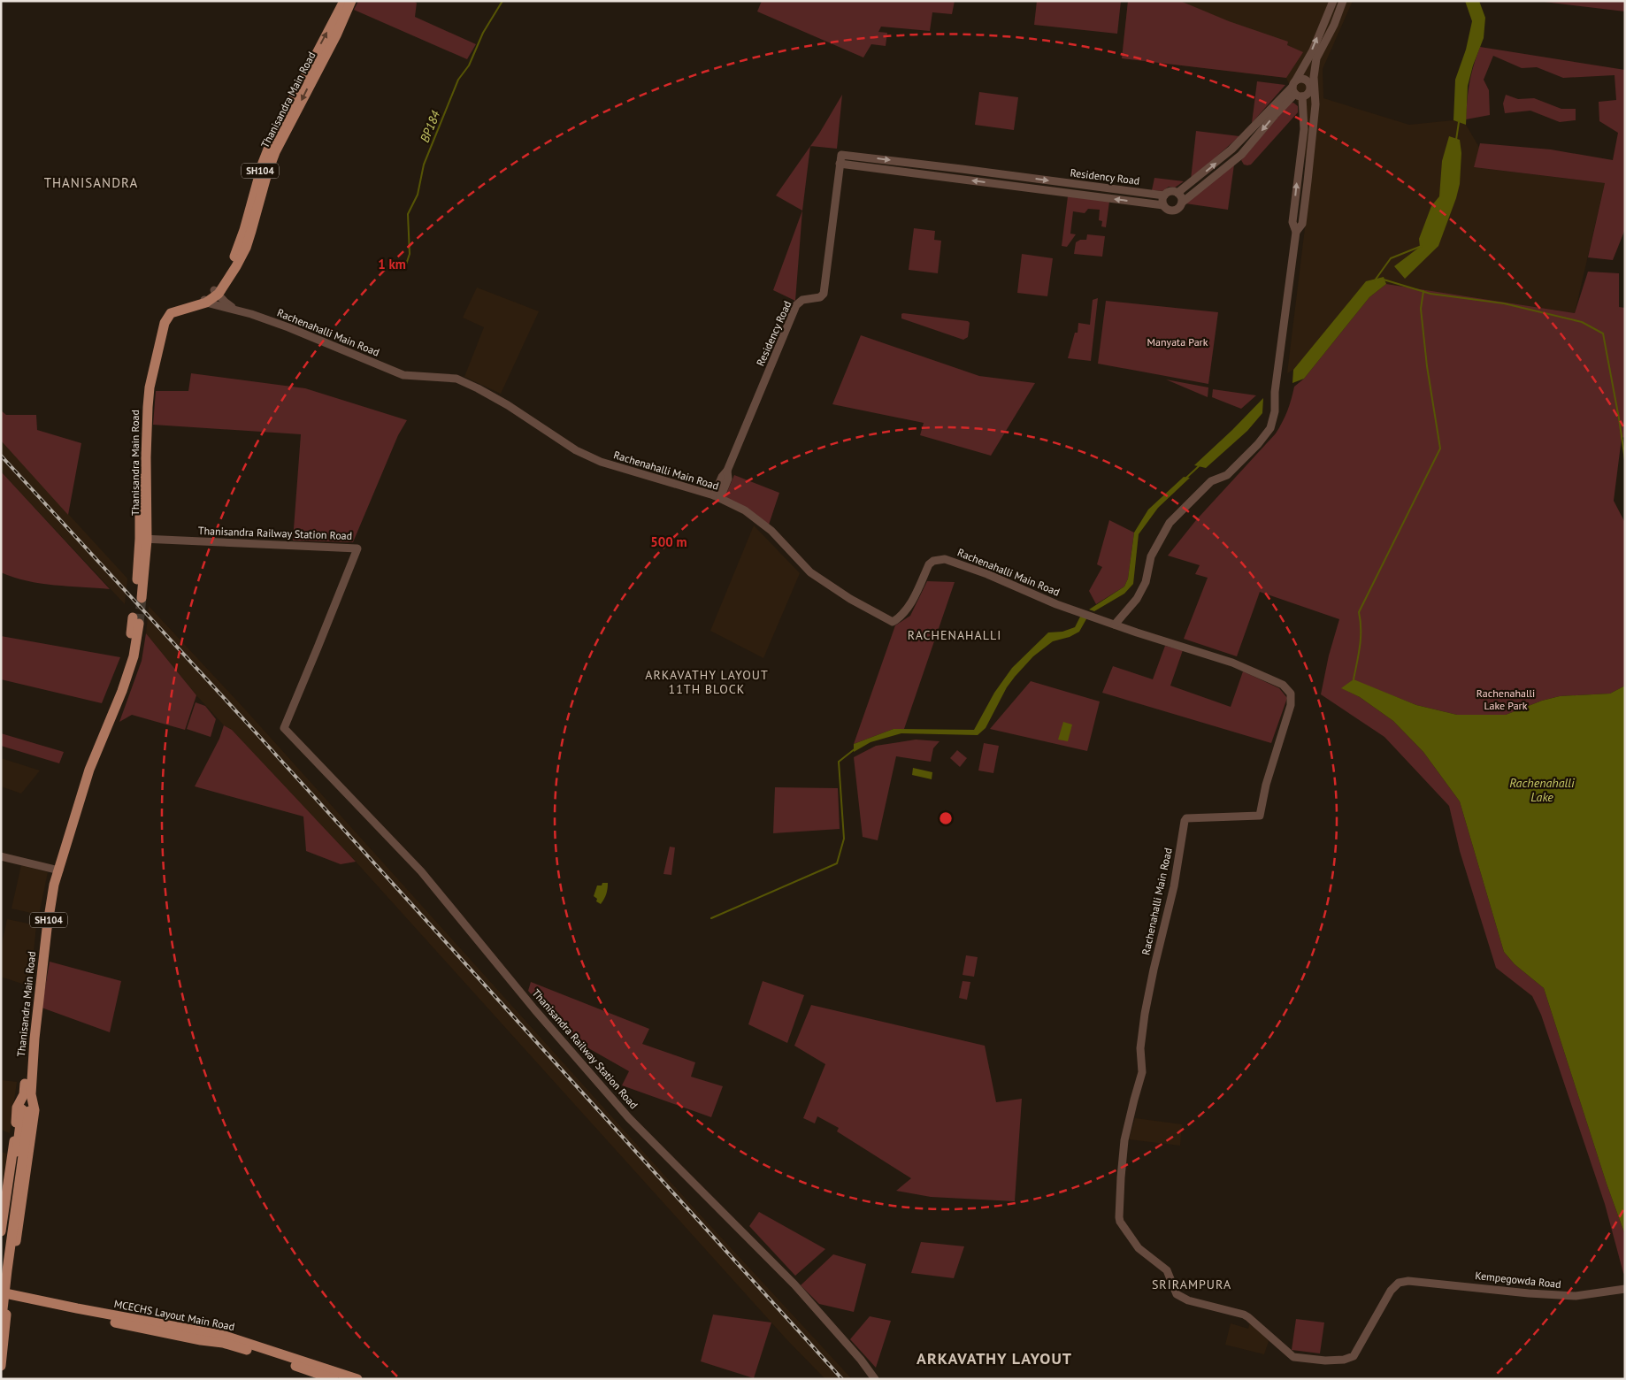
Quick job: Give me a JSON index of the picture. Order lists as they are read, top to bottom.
{
  "streets": {
    "main road": ["Thanisandra Main Road", "SH104", "MCECHS Layout Main Road"],
    "street": [
      "Residency Road",
      "Rachenahalli Main Road",
      "Thanisandra Railway Station Road",
      "Kempegowda Road"
    ]
  },
  "crossings": [
    ["Thanisandra Main Road", "SH104"],
    ["Thanisandra Main Road", "Rachenahalli Main Road"],
    ["Thanisandra Main Road", "Thanisandra Railway Station Road"],
    ["Thanisandra Main Road", "MCECHS Layout Main Road"],
    ["SH104", "Thanisandra Railway Station Road"],
    ["Residency Road", "Rachenahalli Main Road"],
    ["Rachenahalli Main Road", "Kempegowda Road"]
  ],
  "districts": [
    "THANISANDRA",
    "RACHENAHALLI",
    "ARKAVATHY LAYOUT 11TH BLOCK",
    "SRIRAMPURA",
    "ARKAVATHY LAYOUT"
  ],
  "water": ["BP184", "Rachenahalli Lake"],
  "parks": ["Manyata Park", "Rachenahalli Lake Park"],
  "rings": ["1 km", "500 m"]
}
